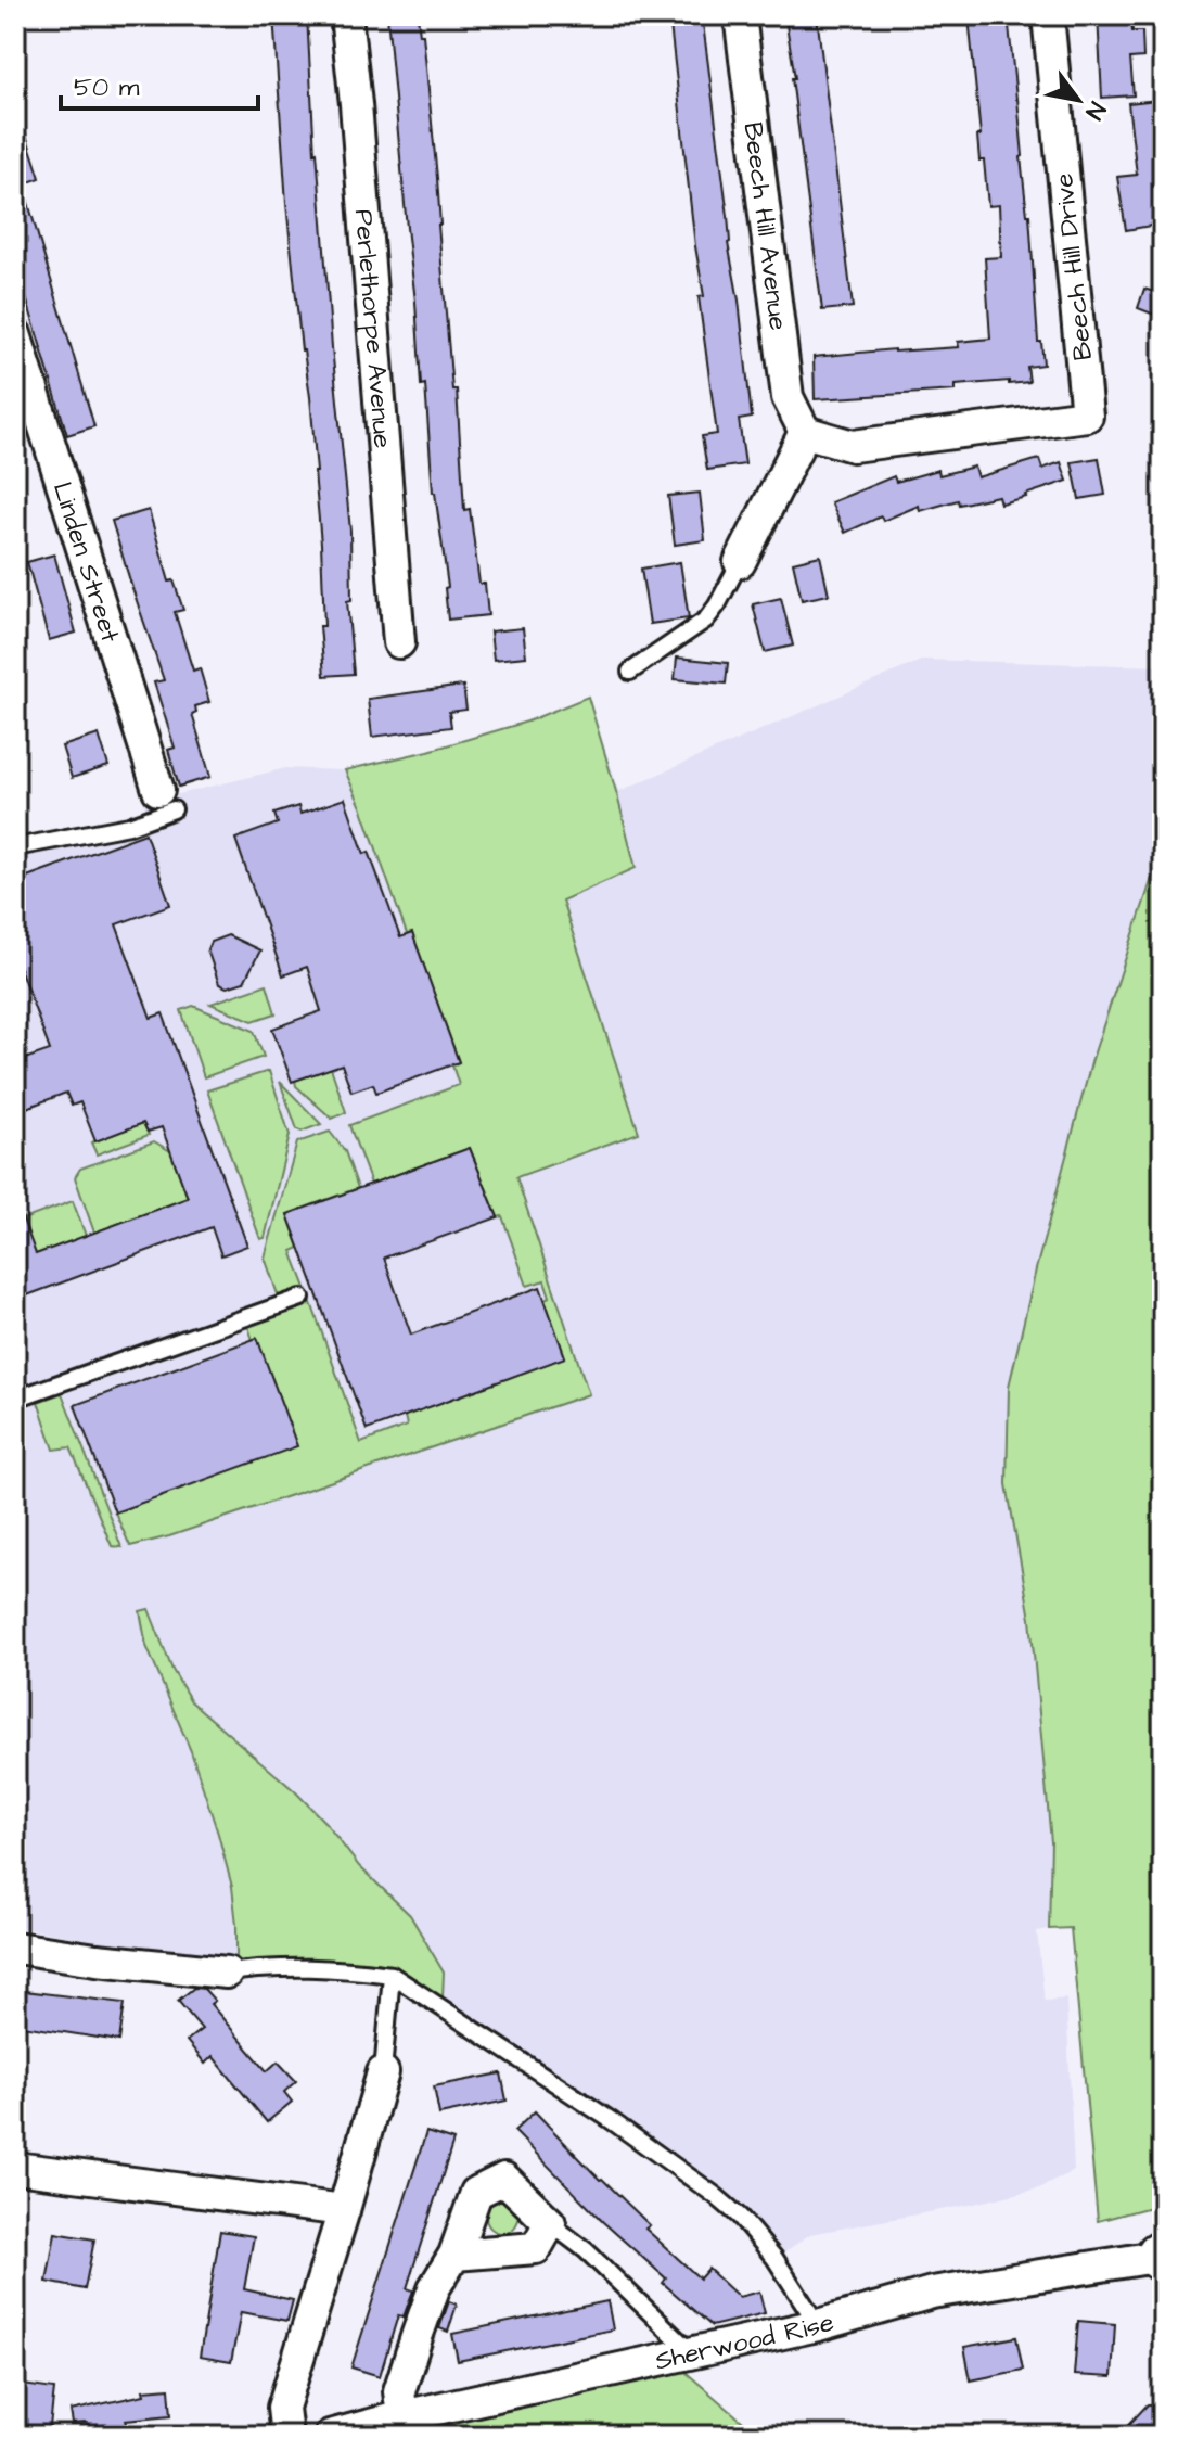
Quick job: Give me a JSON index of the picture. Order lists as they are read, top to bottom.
{
  "streets": {
    "street": [
      "Beech Hill Avenue",
      "Beech Hill Drive",
      "Perlethorpe Avenue",
      "Linden Street",
      "Sherwood Rise"
    ]
  },
  "crossings": [
    ["Beech Hill Avenue", "Beech Hill Drive"]
  ],
  "scale_bar": "50 m",
  "north": "bottom right"
}
